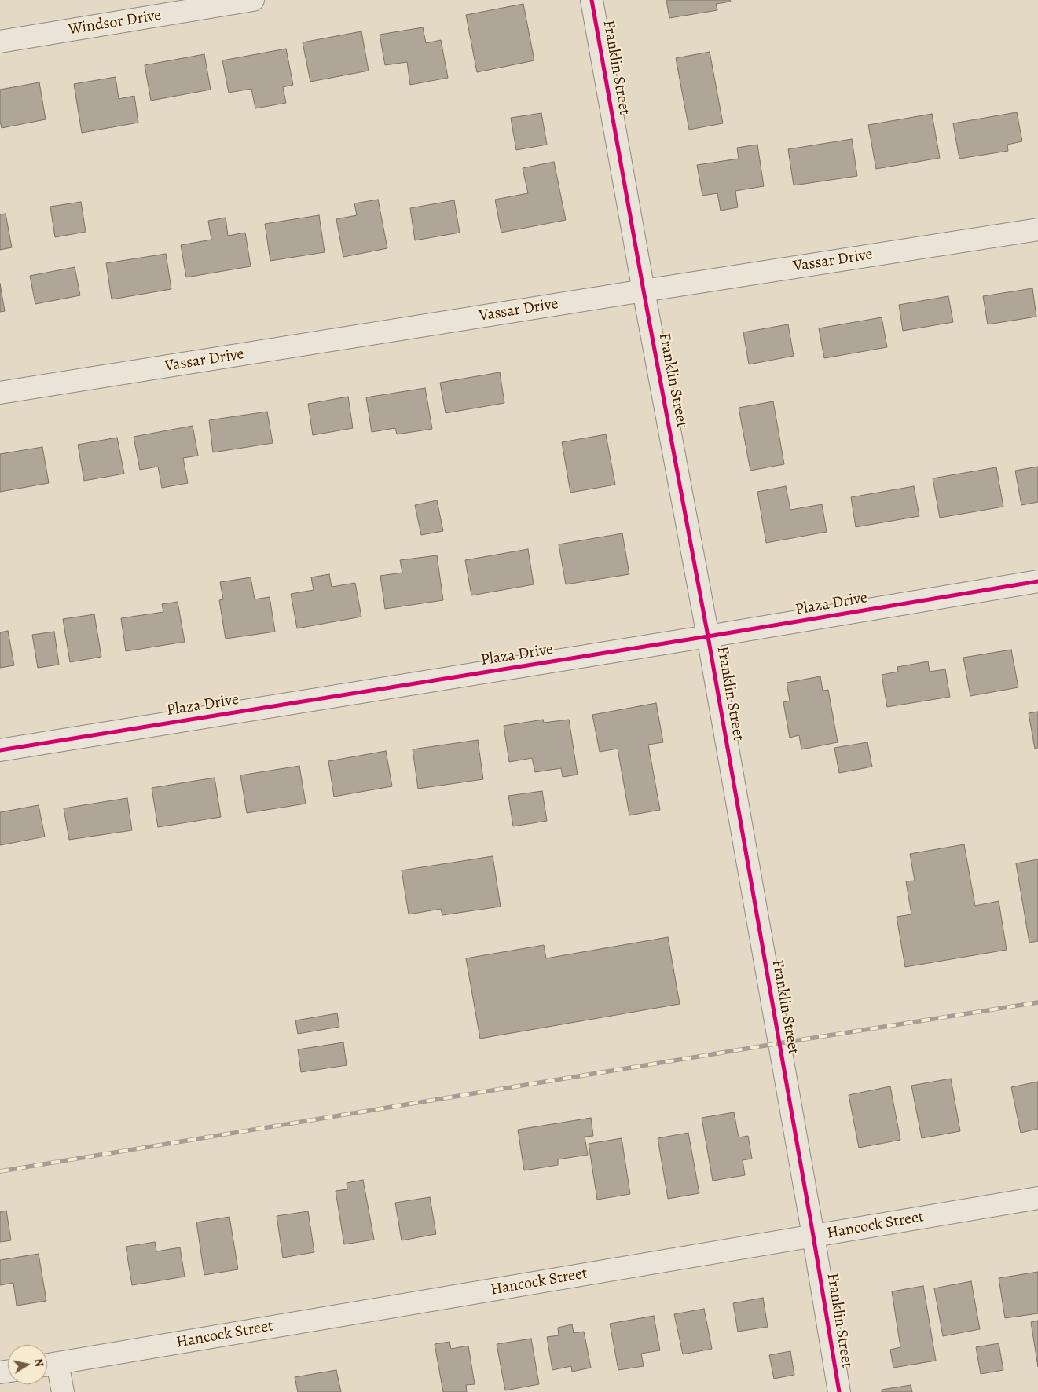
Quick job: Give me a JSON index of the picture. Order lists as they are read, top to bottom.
{
  "streets": {
    "street": [
      "Windsor Drive",
      "Franklin Street",
      "Vassar Drive",
      "Plaza Drive",
      "Hancock Street"
    ]
  },
  "crossings": [
    ["Franklin Street", "Vassar Drive"],
    ["Franklin Street", "Plaza Drive"],
    ["Franklin Street", "Hancock Street"]
  ],
  "north": "right"
}
